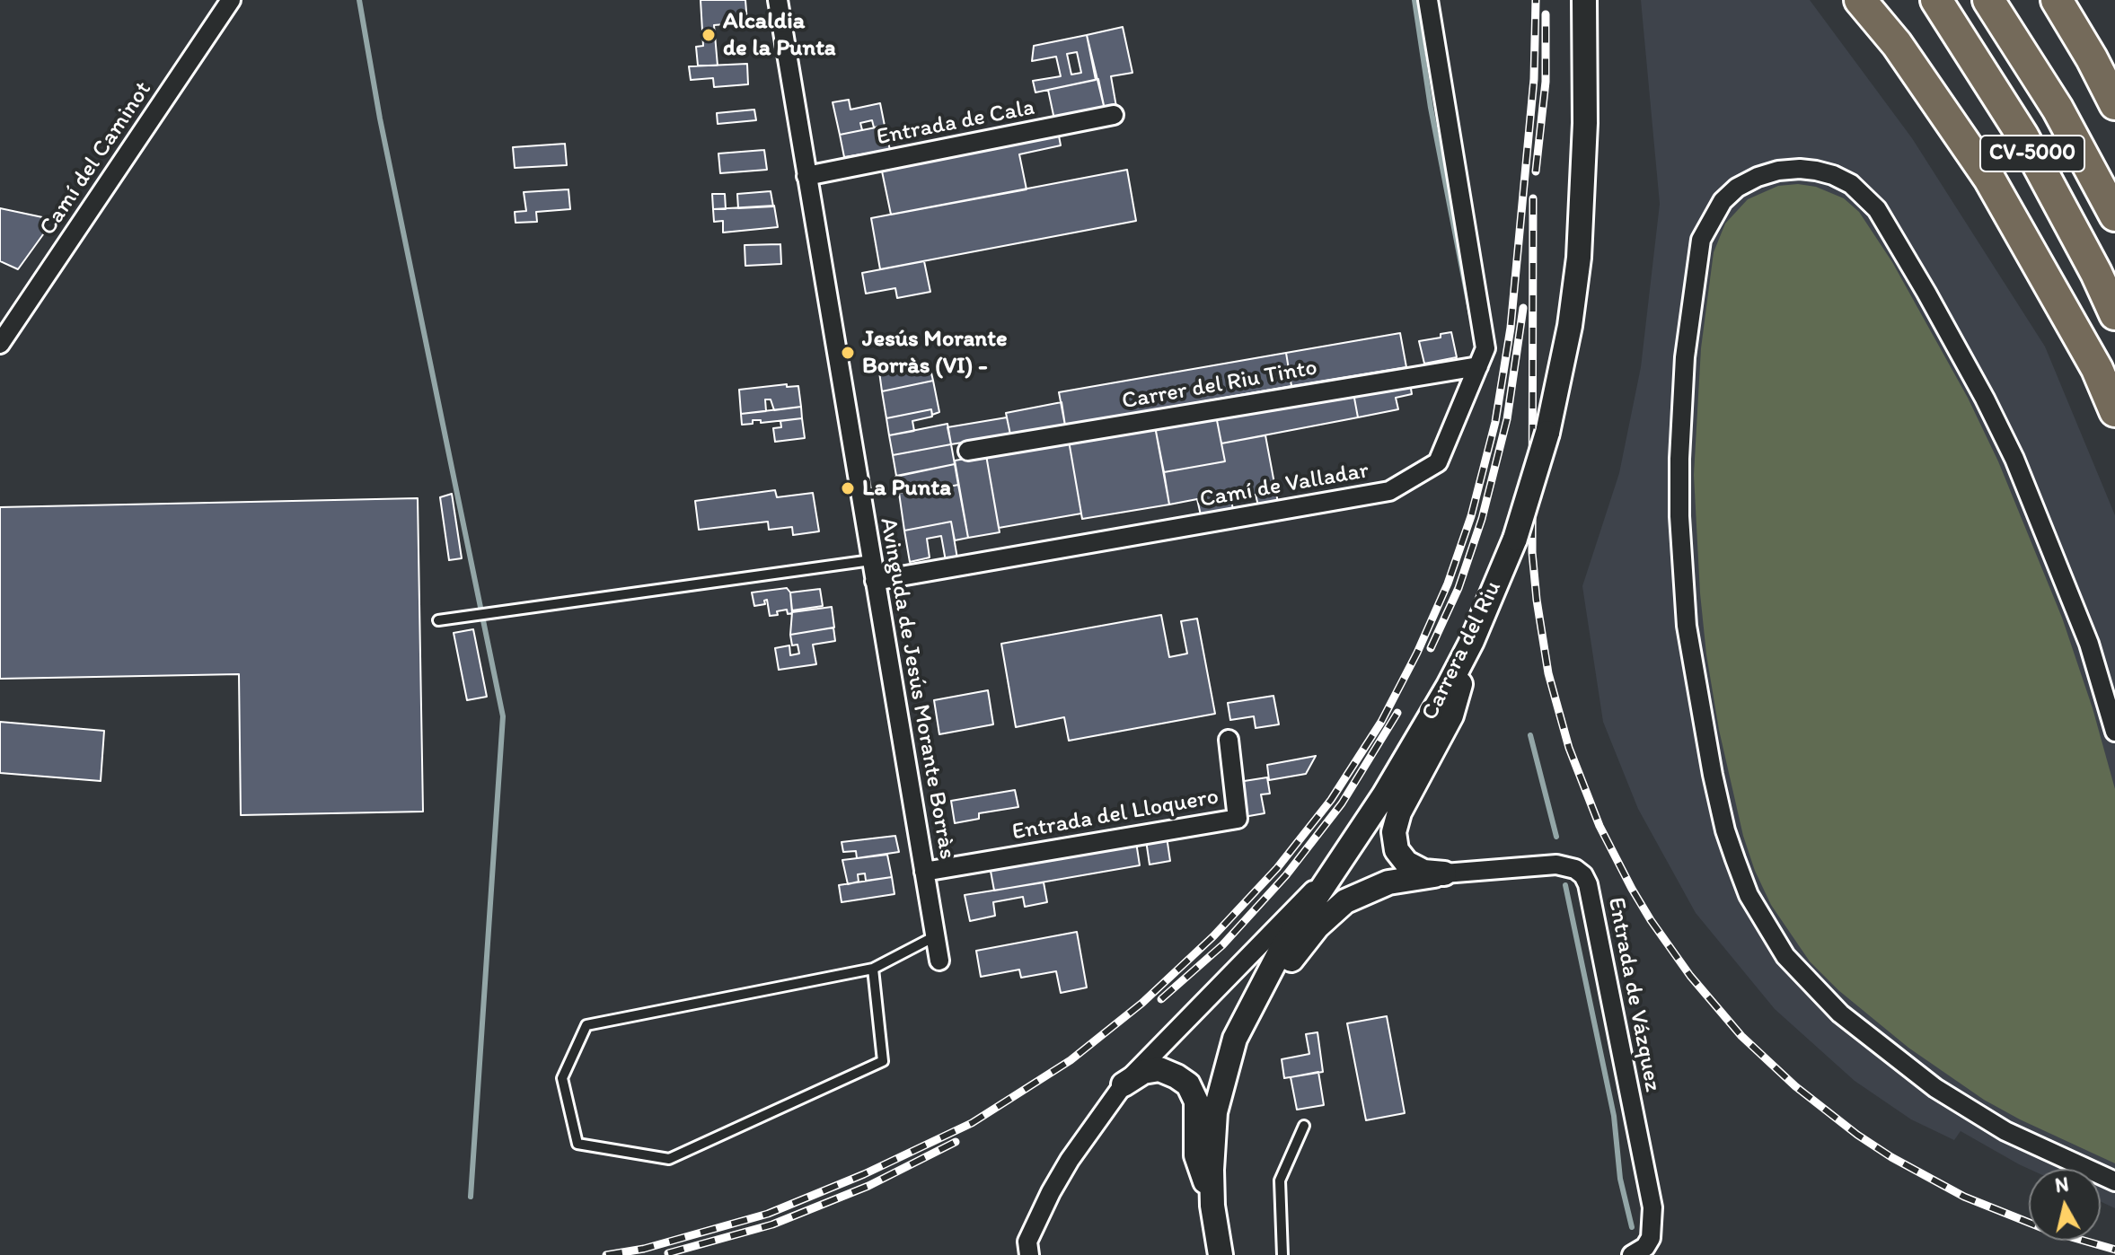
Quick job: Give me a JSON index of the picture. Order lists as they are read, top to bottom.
{
  "streets": {
    "highway": ["CV-5000"],
    "street": [
      "Entrada de Cala",
      "Camí del Caminot",
      "Carrer del Riu Tinto",
      "Camí de Valladar",
      "Carrera del Riu",
      "Avinguda de Jesús Morante Borràs",
      "Entrada del Lloquero",
      "Entrada de Vázquez"
    ]
  },
  "crossings": [
    ["Entrada de Cala", "Avinguda de Jesús Morante Borràs"],
    ["Carrer del Riu Tinto", "Camí de Valladar"],
    ["Camí de Valladar", "Avinguda de Jesús Morante Borràs"],
    ["Avinguda de Jesús Morante Borràs", "Entrada del Lloquero"]
  ],
  "places": ["Alcaldia de la Punta", "Jesús Morante Borràs (VI) -", "La Punta"],
  "north": "top"
}
